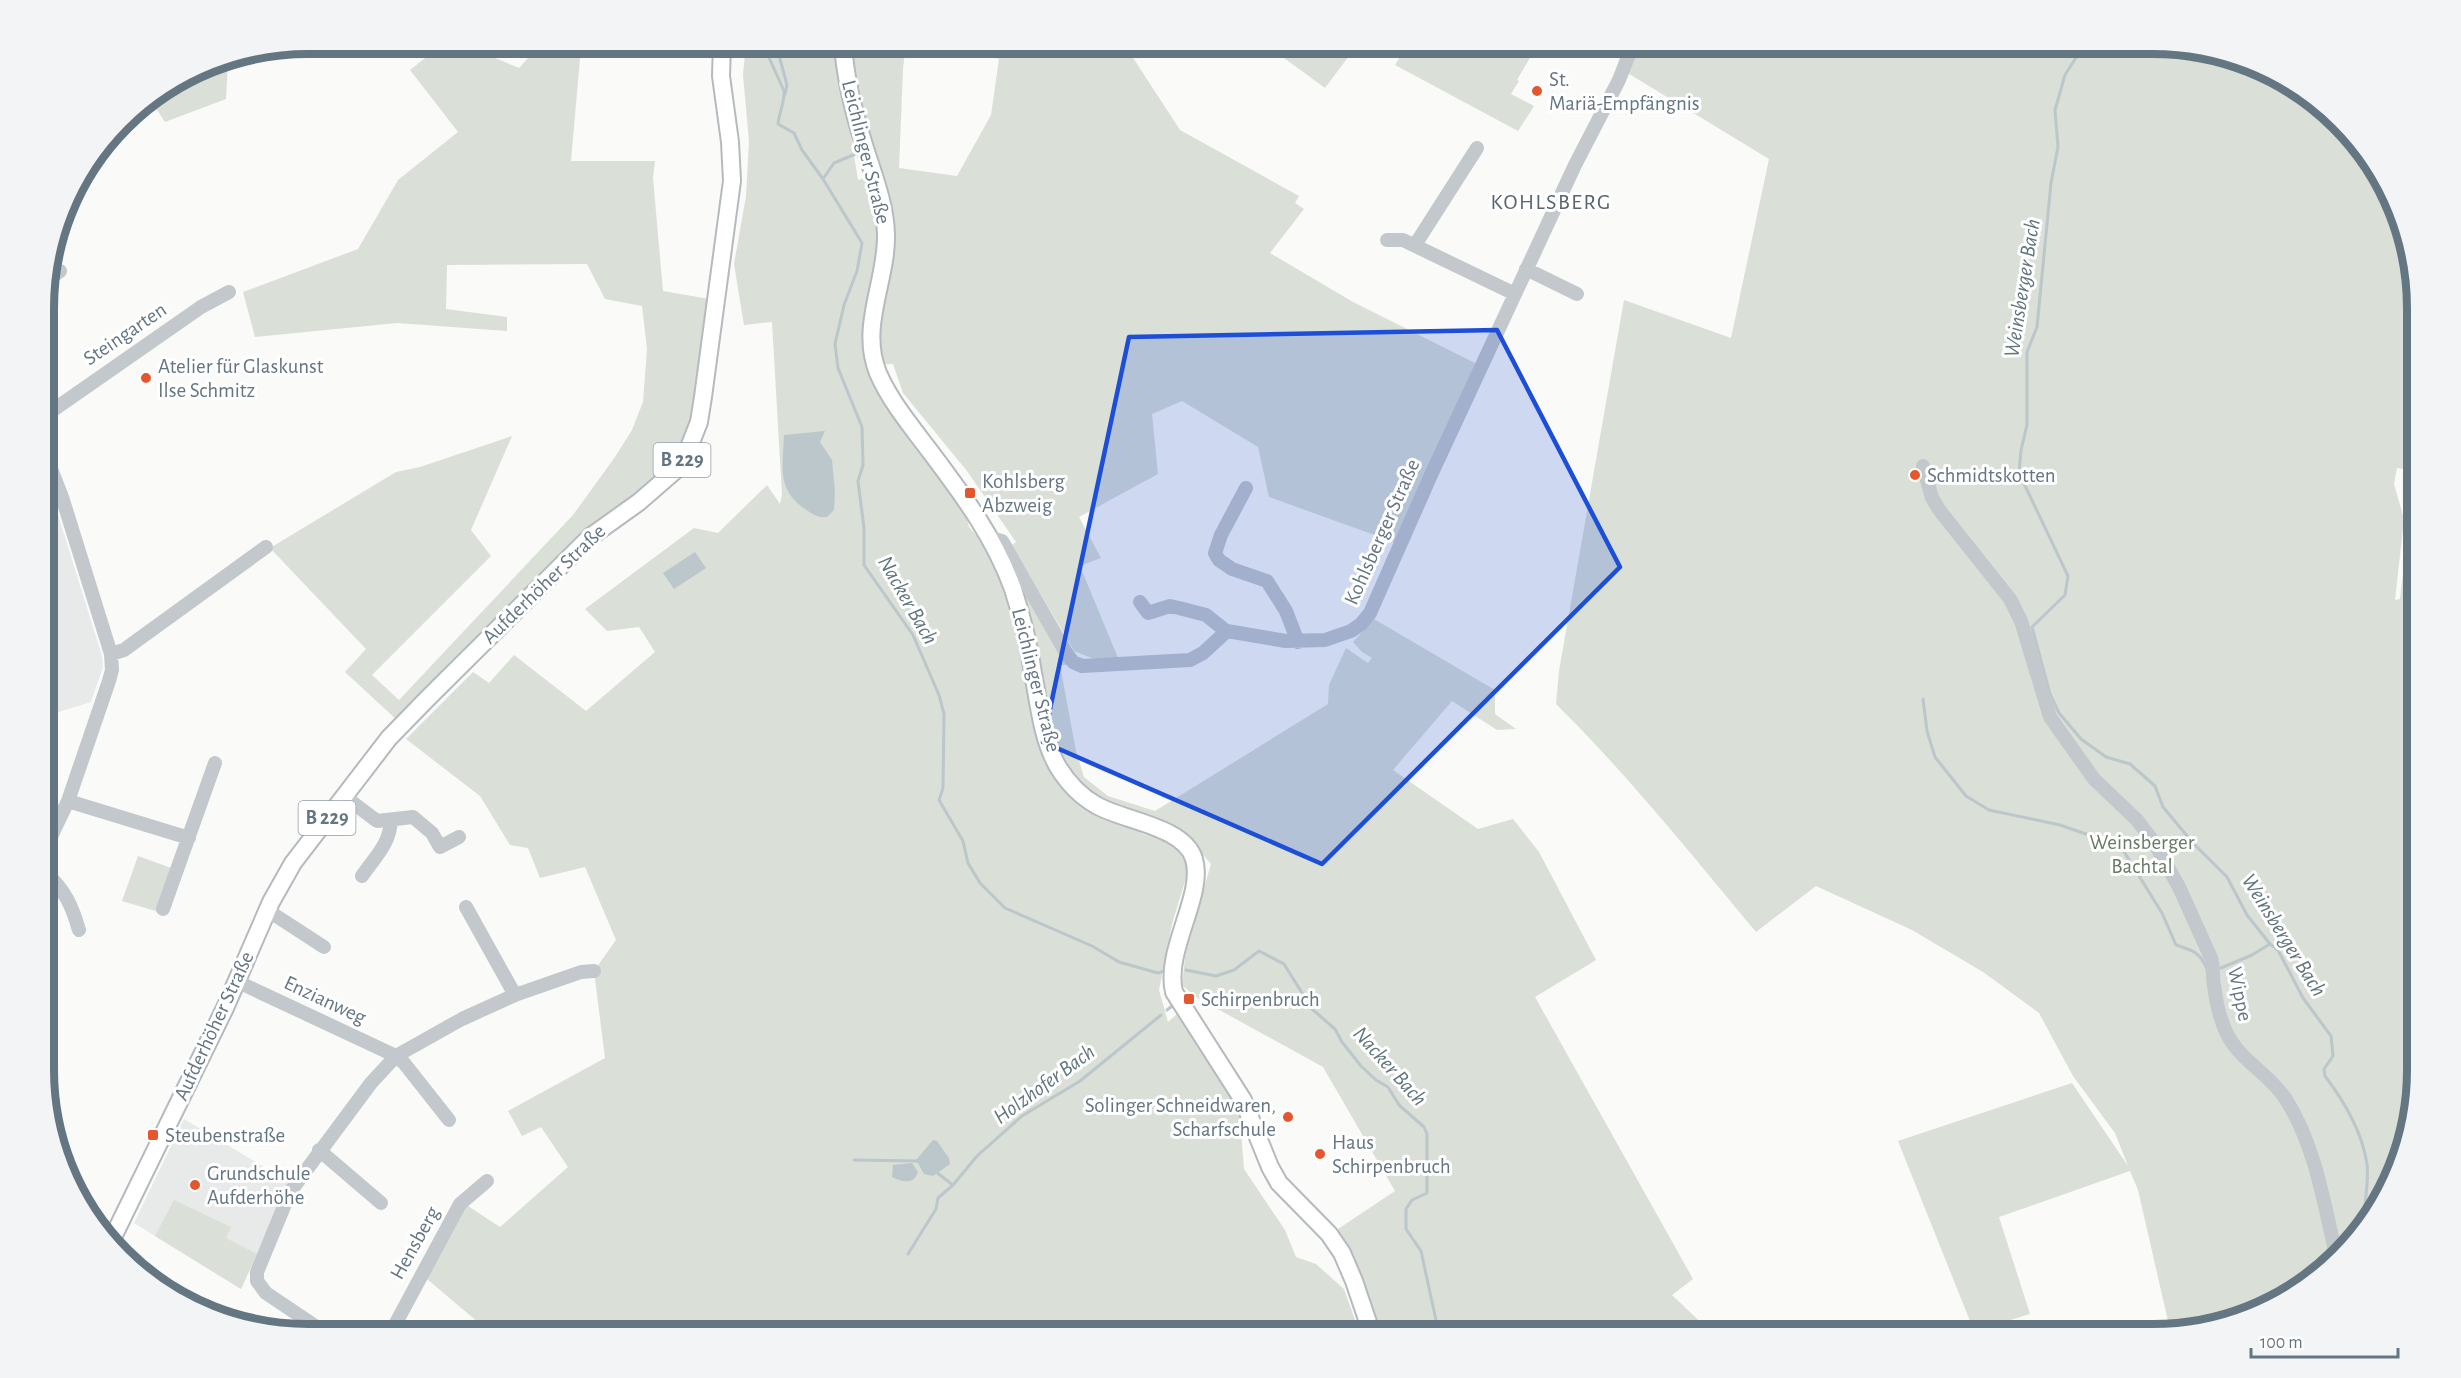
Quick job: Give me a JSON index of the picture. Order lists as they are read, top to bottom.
{
  "streets": {
    "main road": ["Leichlinger Straße", "B 229", "Aufderhöher Straße"],
    "street": [
      "Steingarten",
      "Kohlsberger Straße",
      "Wippe",
      "Enzianweg",
      "Hensberg"
    ]
  },
  "crossings": [
    ["Aufderhöher Straße", "Enzianweg"]
  ],
  "districts": ["KOHLSBERG"],
  "water": ["Weinsberger Bach", "Nacker Bach", "Holzhofer Bach"],
  "parks": ["Weinsberger Bachtal"],
  "places": {
    "other": [
      "St. Mariä-Empfängnis",
      "Atelier für Glaskunst Ilse Schmitz",
      "Schmidtskotten",
      "Solinger Schneidwaren, Scharfschule",
      "Haus Schirpenbruch",
      "Grundschule Aufderhöhe"
    ],
    "transit": ["Kohlsberg Abzweig", "Schirpenbruch", "Steubenstraße"]
  },
  "scale_bar": "100 m"
}
